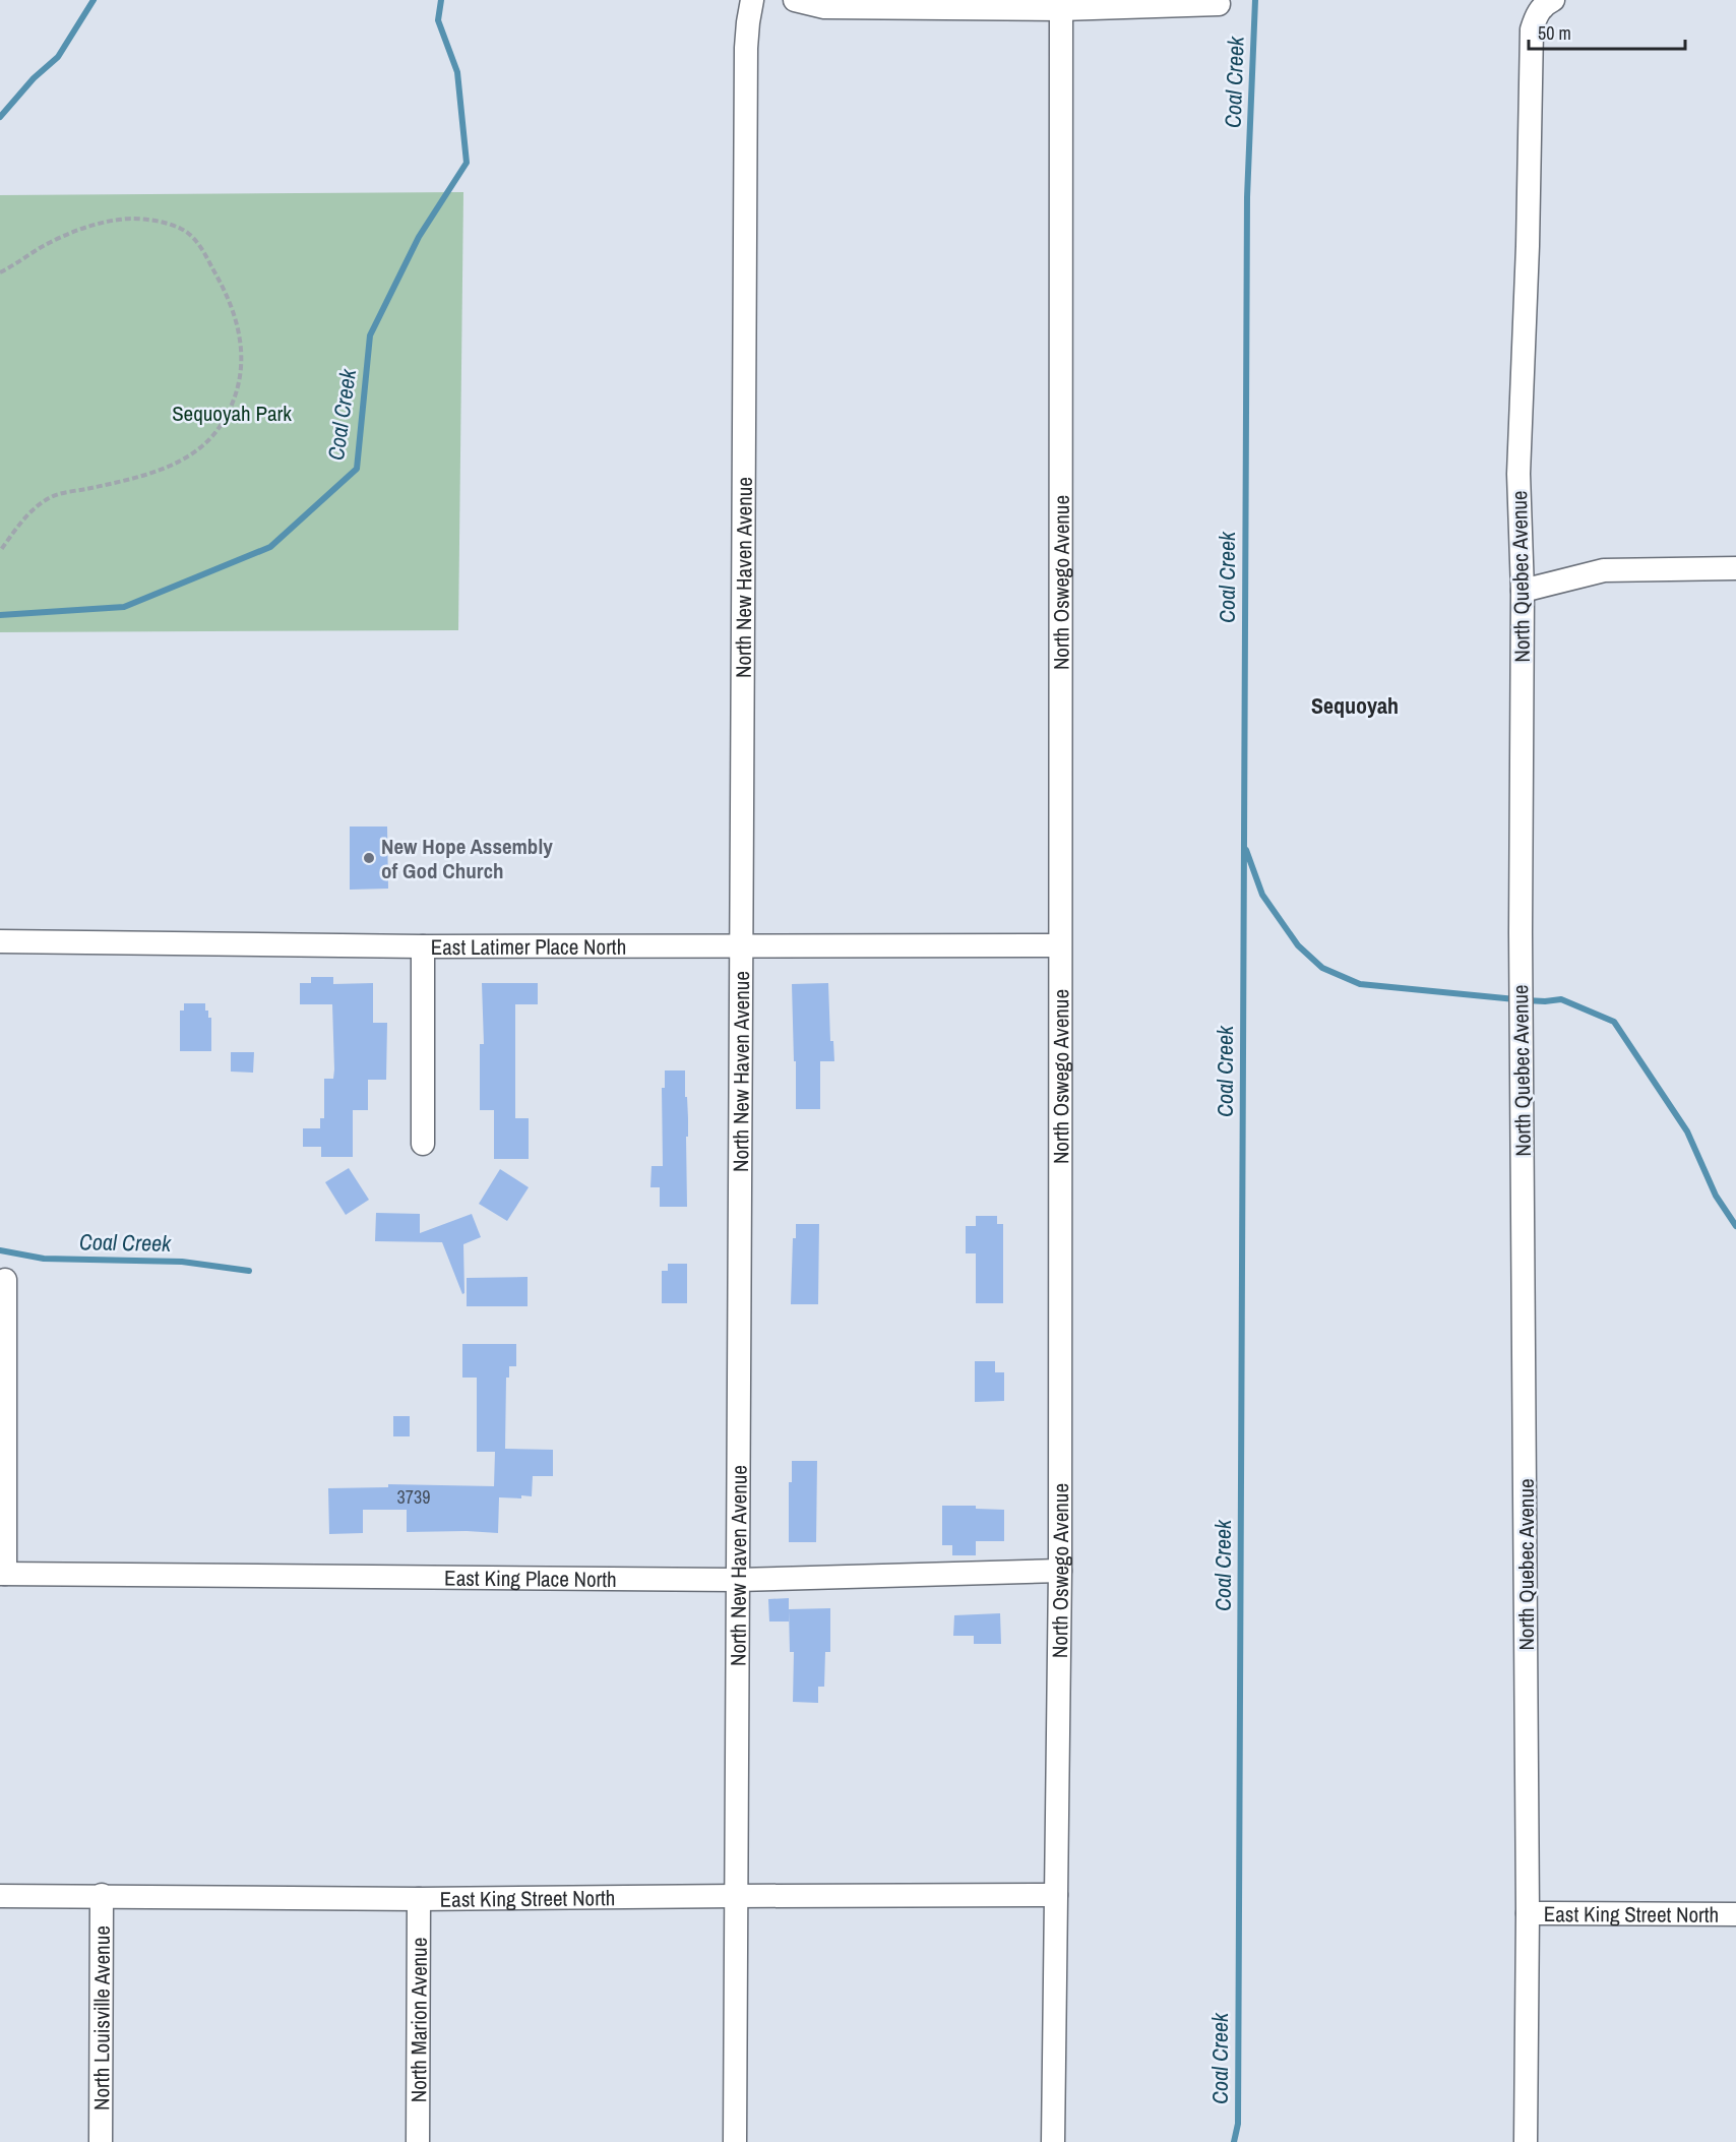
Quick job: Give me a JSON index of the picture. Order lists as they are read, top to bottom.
{
  "streets": {
    "street": [
      "North New Haven Avenue",
      "North Quebec Avenue",
      "North Oswego Avenue",
      "East Latimer Place North",
      "East King Place North",
      "East King Street North",
      "North Louisville Avenue",
      "North Marion Avenue"
    ]
  },
  "crossings": [
    ["North New Haven Avenue", "East Latimer Place North"],
    ["North New Haven Avenue", "East King Place North"],
    ["North New Haven Avenue", "East King Street North"],
    ["North Quebec Avenue", "East King Street North"],
    ["North Oswego Avenue", "East Latimer Place North"],
    ["North Oswego Avenue", "East King Place North"],
    ["North Oswego Avenue", "East King Street North"],
    ["East King Street North", "North Louisville Avenue"],
    ["East King Street North", "North Marion Avenue"]
  ],
  "districts": ["Sequoyah"],
  "water": ["Coal Creek"],
  "parks": ["Sequoyah Park"],
  "places": ["New Hope Assembly of God Church"],
  "house_numbers": ["3739"],
  "scale_bar": "50 m"
}
